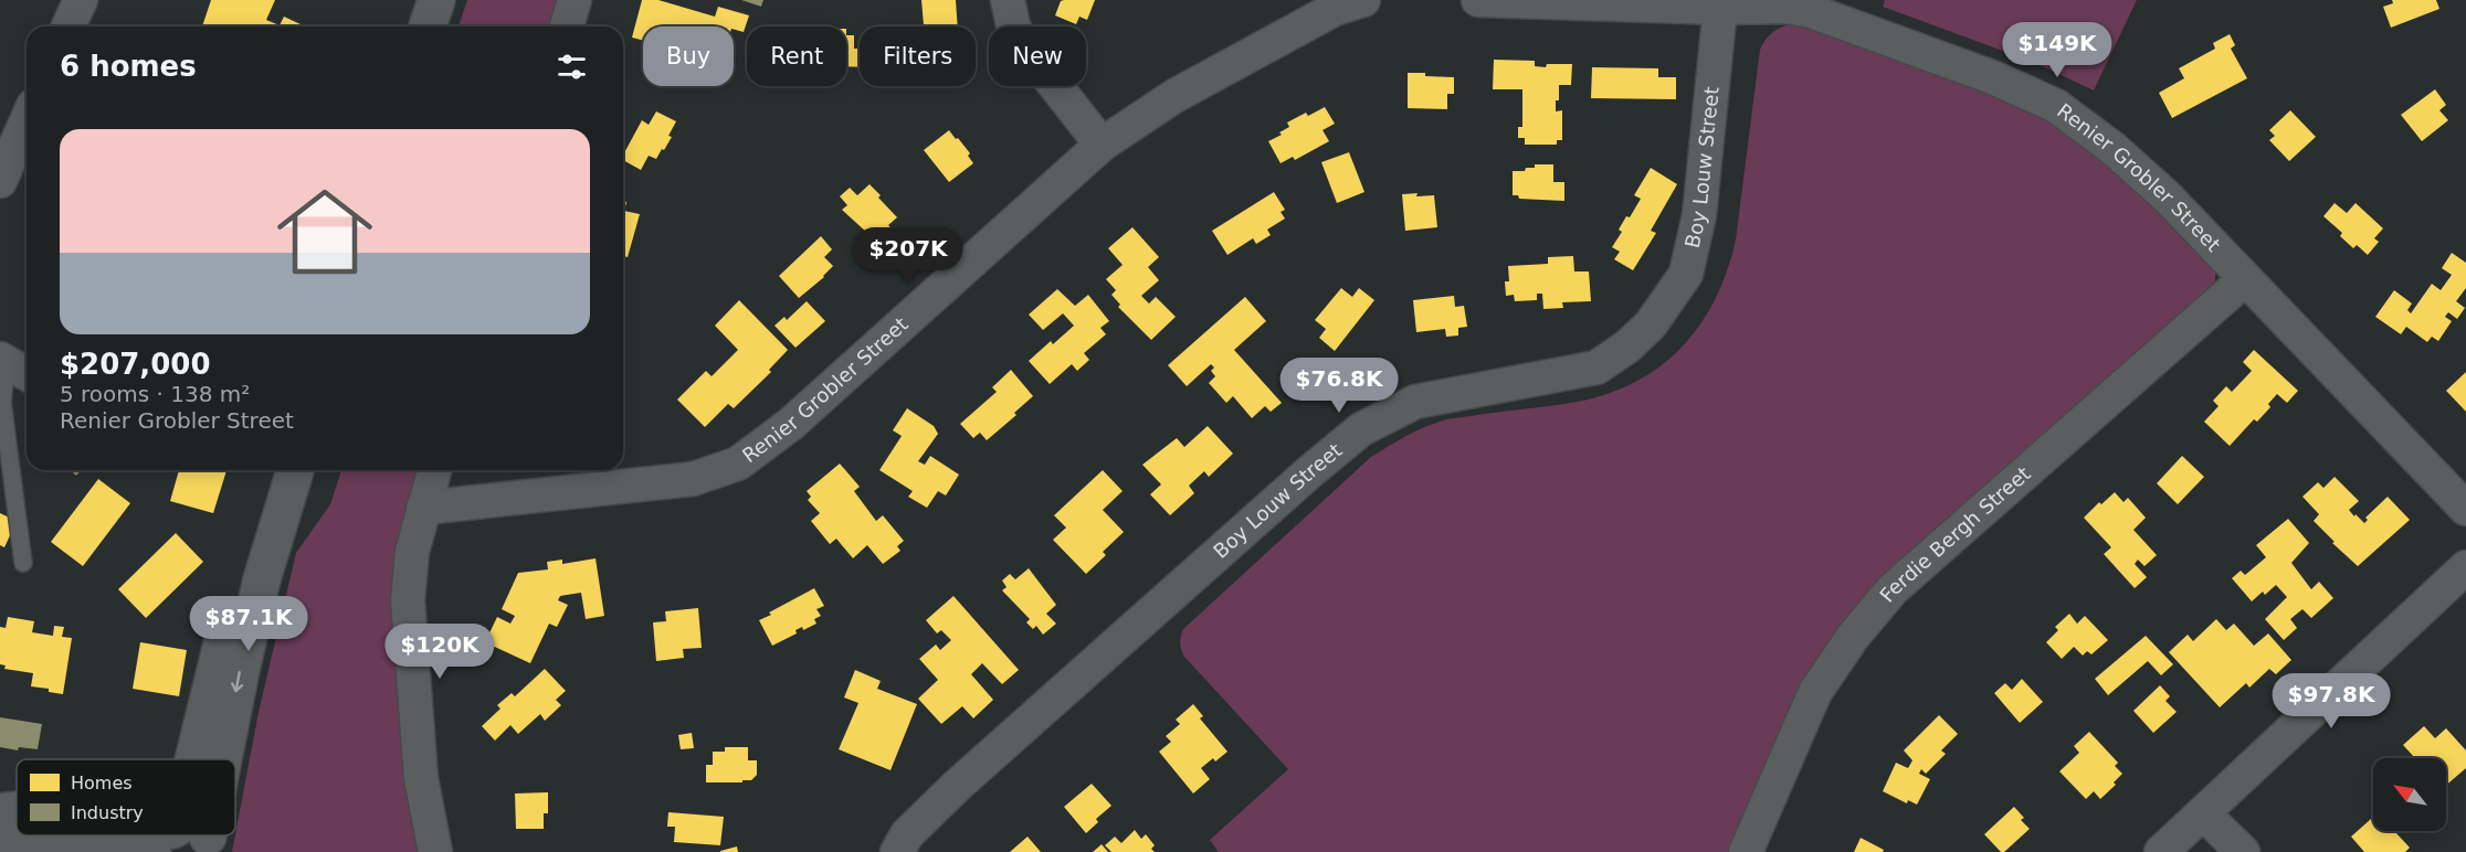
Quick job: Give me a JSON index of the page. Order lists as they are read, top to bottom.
{
  "streets": {
    "street": ["Boy Louw Street", "Renier Grobler Street", "Ferdie Bergh Street"]
  },
  "crossings": [
    ["Boy Louw Street", "Renier Grobler Street"],
    ["Renier Grobler Street", "Ferdie Bergh Street"]
  ],
  "legend": ["Homes", "Industry"],
  "north": "top left",
  "page": {
    "price": [
      "$149K",
      "$207K",
      "$76.8K",
      "$87.1K",
      "$120K",
      "$97.8K"
    ],
    "chip": [
      "Buy",
      "Rent",
      "Filters",
      "New"
    ],
    "heading": "6 homes",
    "list": [
      {
        "name": "$207,000",
        "note": "5 rooms · 138 m² · Renier Grobler Street"
      }
    ]
  }
}
